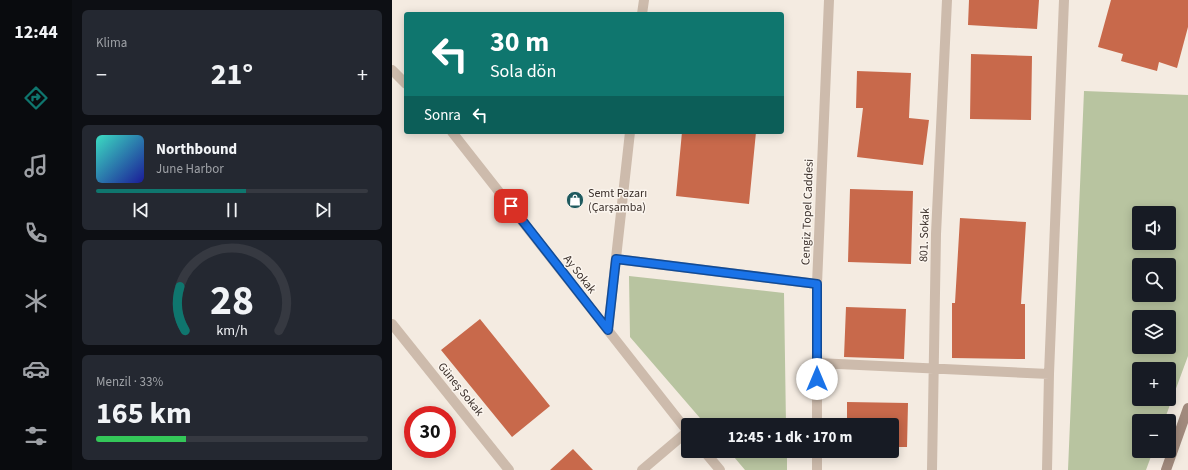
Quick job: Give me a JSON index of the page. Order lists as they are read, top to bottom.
{
  "streets": {
    "street": [
      "Cengiz Topel Caddesi",
      "801. Sokak",
      "Ay Sokak",
      "Güneş Sokak"
    ]
  },
  "places": {
    "shop": ["Semt Pazarı (Çarşamba)"]
  },
  "page": {
    "tabs": "12:44",
    "tile": [
      "Klima",
      ["Menzil · 33%", "165 km"]
    ],
    "turn": ["30 m", "Sola dön"],
    "heat": ["−", "21°", "+"],
    "then": "Sonra",
    "song": ["Northbound", "June Harbor"],
    "map_buttons": ["+", "−"],
    "limit": "30",
    "trip": "12:45 · 1 dk · 170 m",
    "gauge": ["28", "km/h"]
  }
}
